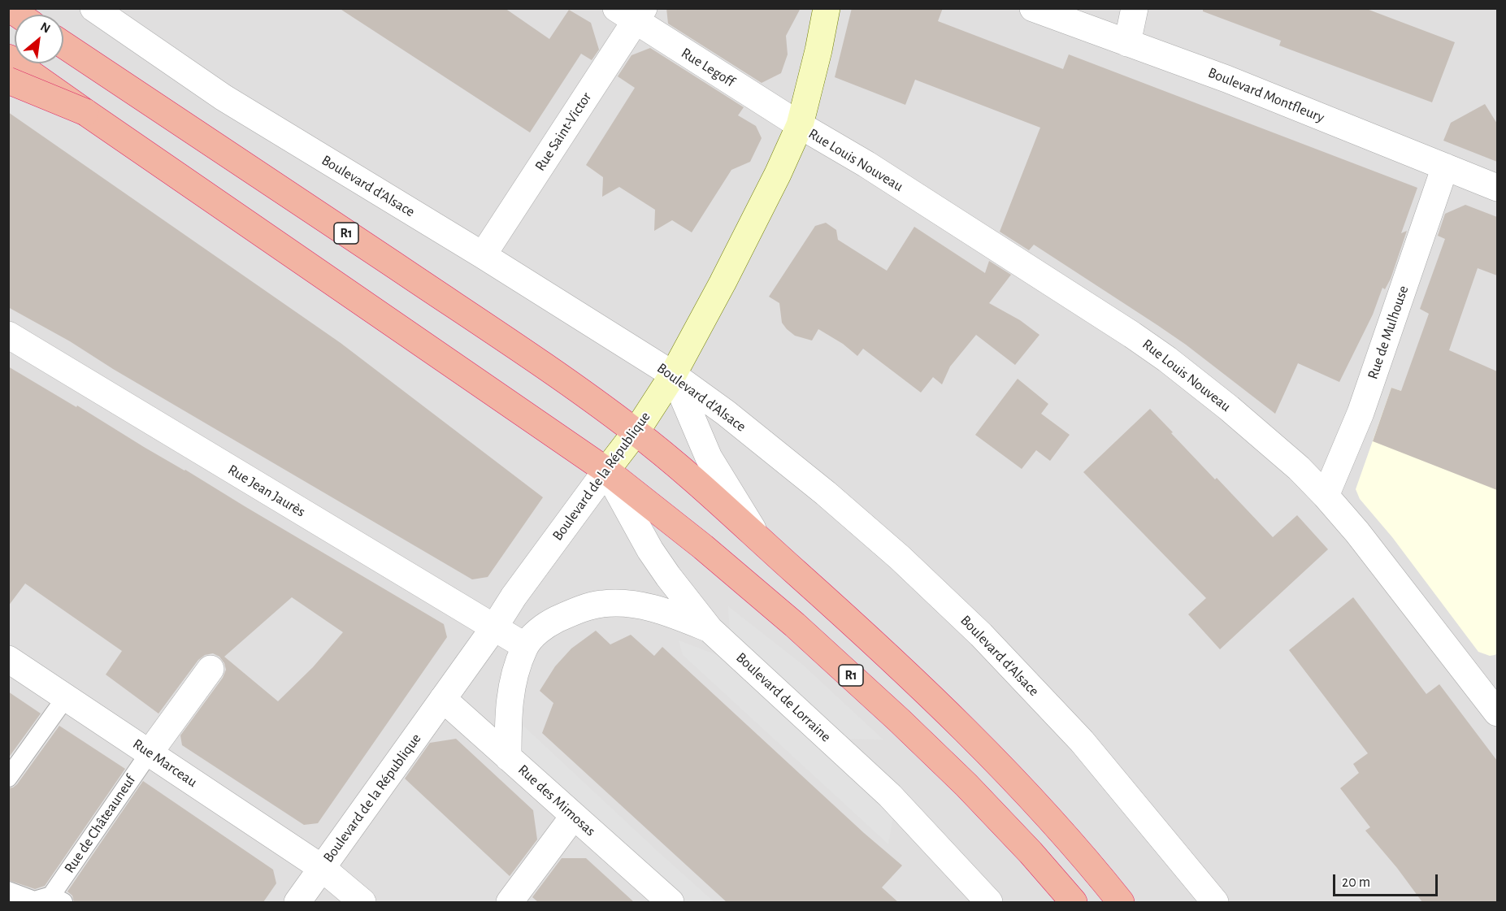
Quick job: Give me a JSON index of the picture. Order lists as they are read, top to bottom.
{
  "streets": {
    "highway": ["R1"],
    "main road": ["Boulevard de la République"],
    "street": [
      "Rue Legoff",
      "Boulevard Montfleury",
      "Rue Saint-Victor",
      "Rue Louis Nouveau",
      "Boulevard d'Alsace",
      "Rue de Mulhouse",
      "Rue Jean Jaurès",
      "Boulevard de Lorraine",
      "Rue Marceau",
      "Rue des Mimosas"
    ],
    "lane": ["Rue de Châteauneuf"]
  },
  "crossings": [
    ["Rue Legoff", "Rue Saint-Victor"],
    ["Rue Legoff", "Rue Louis Nouveau"],
    ["Rue Legoff", "Boulevard de la République"],
    ["Boulevard Montfleury", "Rue de Mulhouse"],
    ["Rue Saint-Victor", "Boulevard d'Alsace"],
    ["Rue Louis Nouveau", "Rue de Mulhouse"],
    ["Rue Louis Nouveau", "Boulevard de la République"],
    ["Boulevard d'Alsace", "Boulevard de la République"],
    ["R1", "Boulevard de la République"],
    ["R1", "Boulevard de Lorraine"],
    ["Boulevard de la République", "Rue Jean Jaurès"],
    ["Boulevard de la République", "Boulevard de Lorraine"],
    ["Boulevard de la République", "Rue Marceau"],
    ["Boulevard de la République", "Rue des Mimosas"],
    ["Rue Marceau", "Rue de Châteauneuf"]
  ],
  "scale_bar": "20 m",
  "north": "top right"
}
